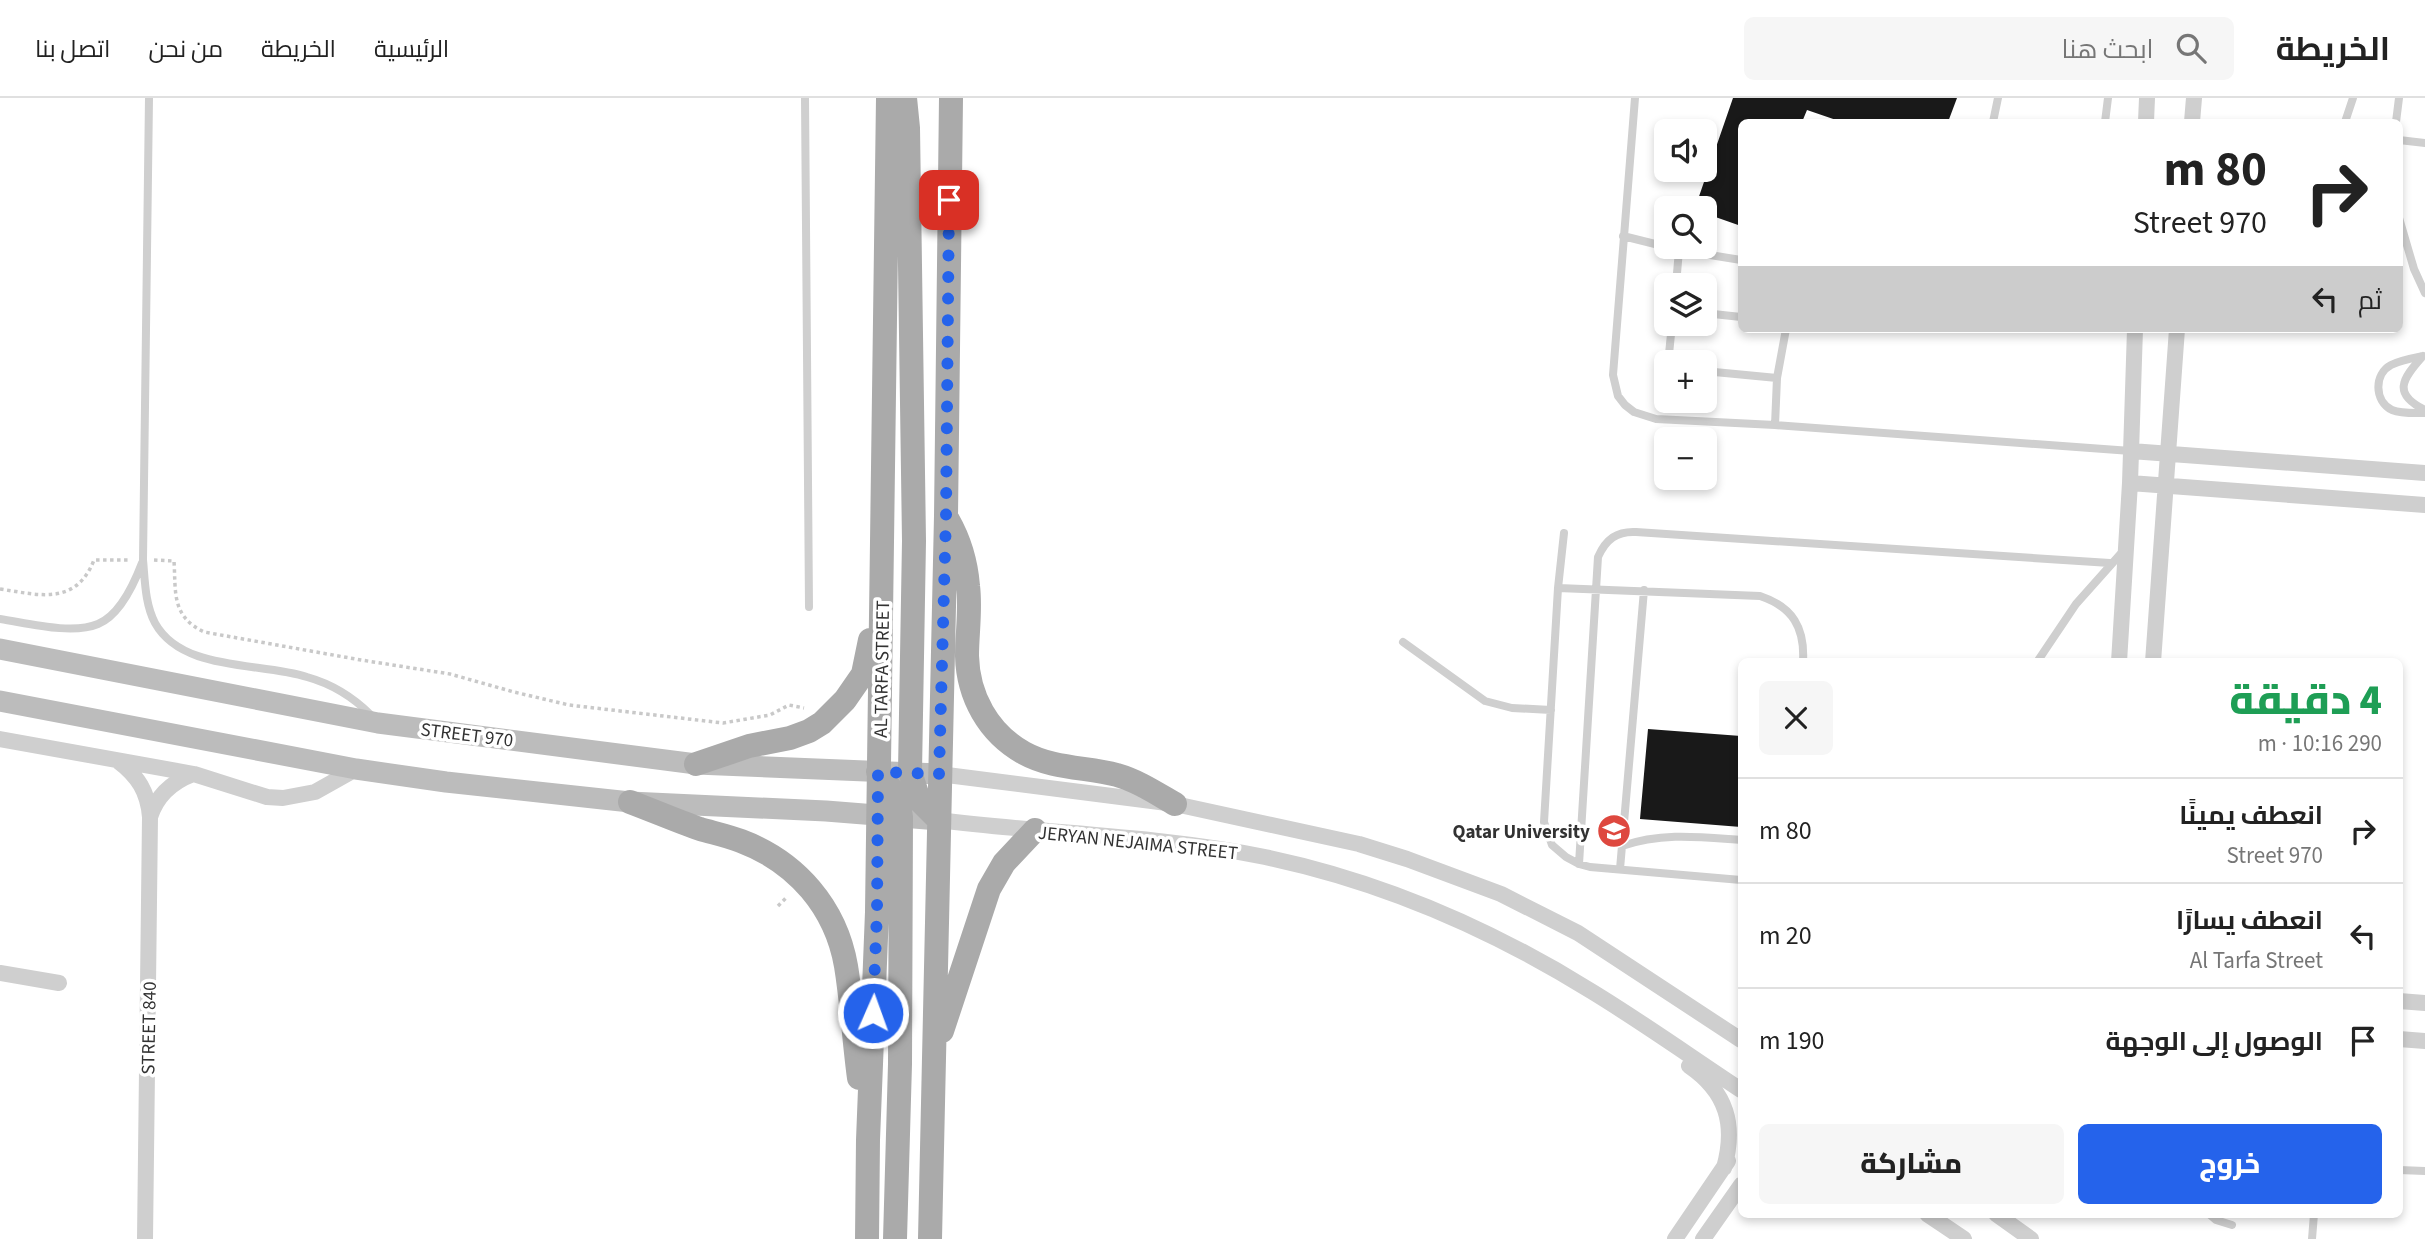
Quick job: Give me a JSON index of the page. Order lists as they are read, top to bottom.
{
  "streets": {
    "main road": ["AL TARFA STREET", "STREET 970"],
    "street": ["JERYAN NEJAIMA STREET", "STREET 840"]
  },
  "crossings": [
    ["AL TARFA STREET", "STREET 970"],
    ["STREET 970", "JERYAN NEJAIMA STREET"]
  ],
  "places": {
    "school or university": ["Qatar University"]
  },
  "page": {
    "header": "الخريطة",
    "search": "ابحث هنا",
    "nav": [
      "الرئيسية",
      "الخريطة",
      "من نحن",
      "اتصل بنا"
    ],
    "map_buttons": ["+", "−"],
    "turn": ["80 m", "Street 970"],
    "then": "ثم",
    "heading": ["4 دقيقة", "290 m · 10:16"],
    "list": [
      {
        "name": "انعطف يمينًا",
        "note": "Street 970",
        "value": "80 m"
      },
      {
        "name": "انعطف يسارًا",
        "note": "Al Tarfa Street",
        "value": "20 m"
      },
      {
        "name": "الوصول إلى الوجهة",
        "value": "190 m"
      }
    ],
    "buttons": ["خروج", "مشاركة"]
  }
}
